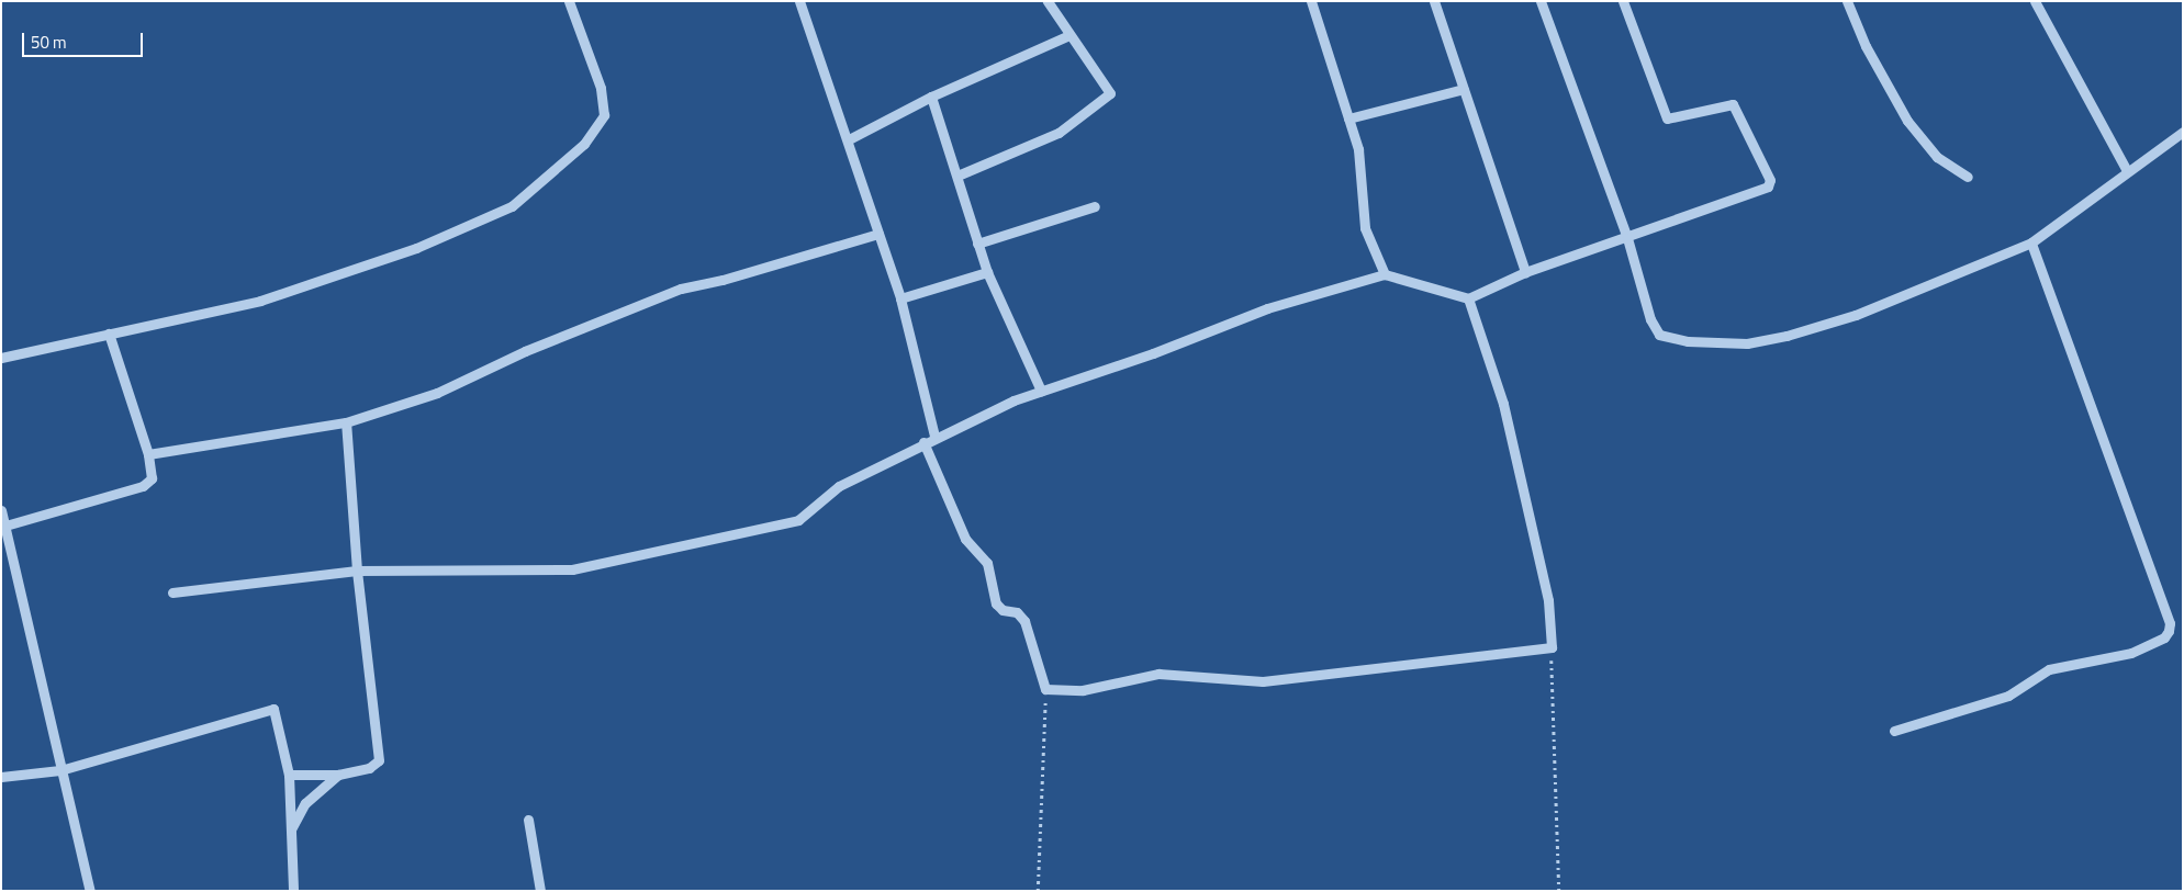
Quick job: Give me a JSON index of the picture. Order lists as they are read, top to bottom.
{
  "scale_bar": "50 m"
}
